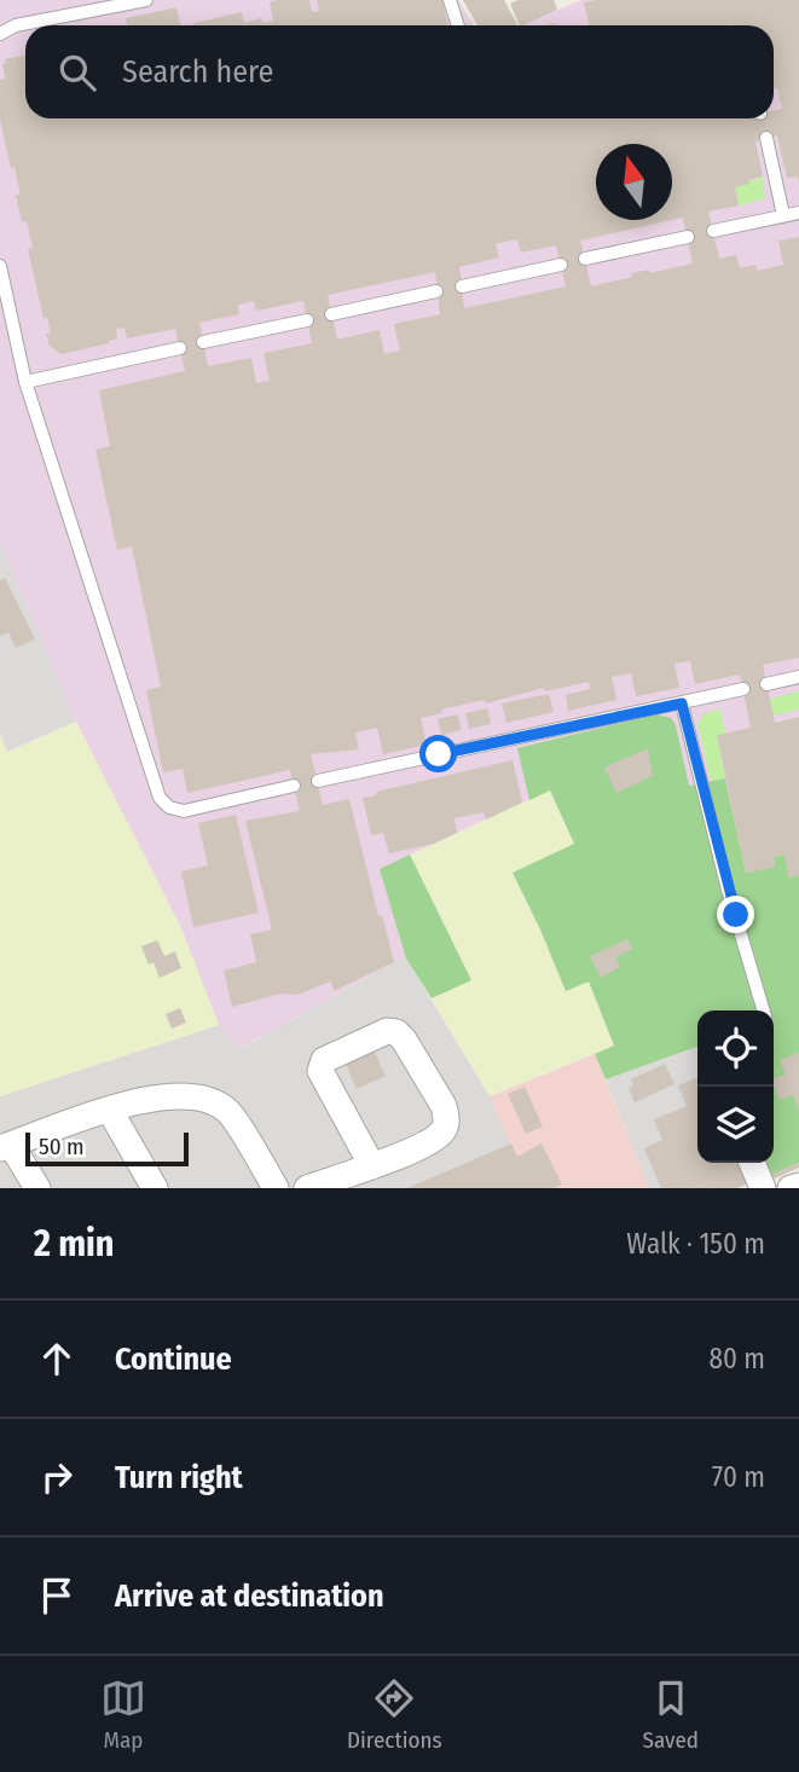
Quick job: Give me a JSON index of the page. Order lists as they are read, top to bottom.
{
  "scale_bar": "50 m",
  "north": "top",
  "page": {
    "search": "Search here",
    "scale": "50 m",
    "heading": ["2 min", "Walk · 150 m"],
    "list": [
      ["Continue", "80 m"],
      ["Turn right", "70 m"],
      "Arrive at destination"
    ],
    "nav": ["Map", "Directions", "Saved"]
  }
}
